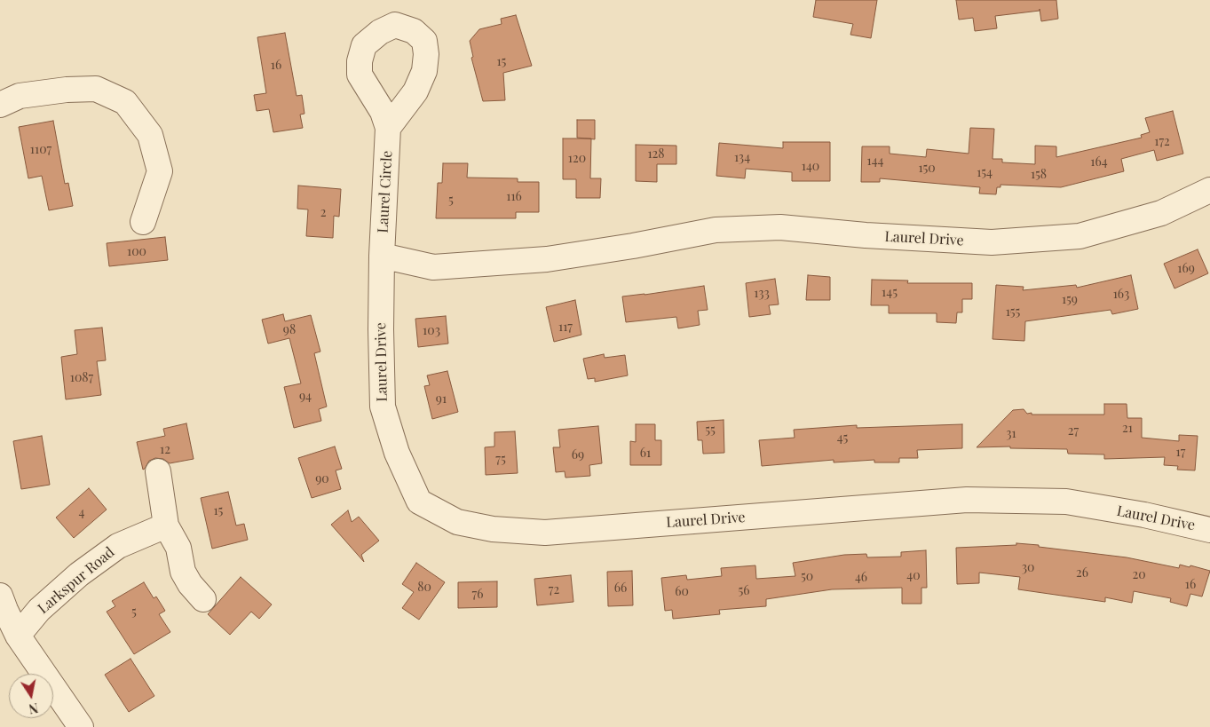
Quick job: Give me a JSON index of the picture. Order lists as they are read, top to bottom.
{
  "streets": {
    "street": ["Laurel Circle", "Laurel Drive", "Larkspur Road"]
  },
  "crossings": [
    ["Laurel Circle", "Laurel Drive"]
  ],
  "house_numbers": [
    "15",
    "16",
    "172",
    "1107",
    "128",
    "134",
    "120",
    "144",
    "164",
    "140",
    "150",
    "154",
    "158",
    "116",
    "5",
    "2",
    "100",
    "169",
    "145",
    "133",
    "163",
    "159",
    "155",
    "117",
    "98",
    "103",
    "1087",
    "94",
    "91",
    "21",
    "55",
    "27",
    "31",
    "45",
    "12",
    "17",
    "61",
    "69",
    "75",
    "90",
    "15",
    "4",
    "30",
    "26",
    "20",
    "40",
    "50",
    "46",
    "16",
    "80",
    "66",
    "72",
    "56",
    "60",
    "76",
    "5"
  ],
  "north": "bottom"
}
